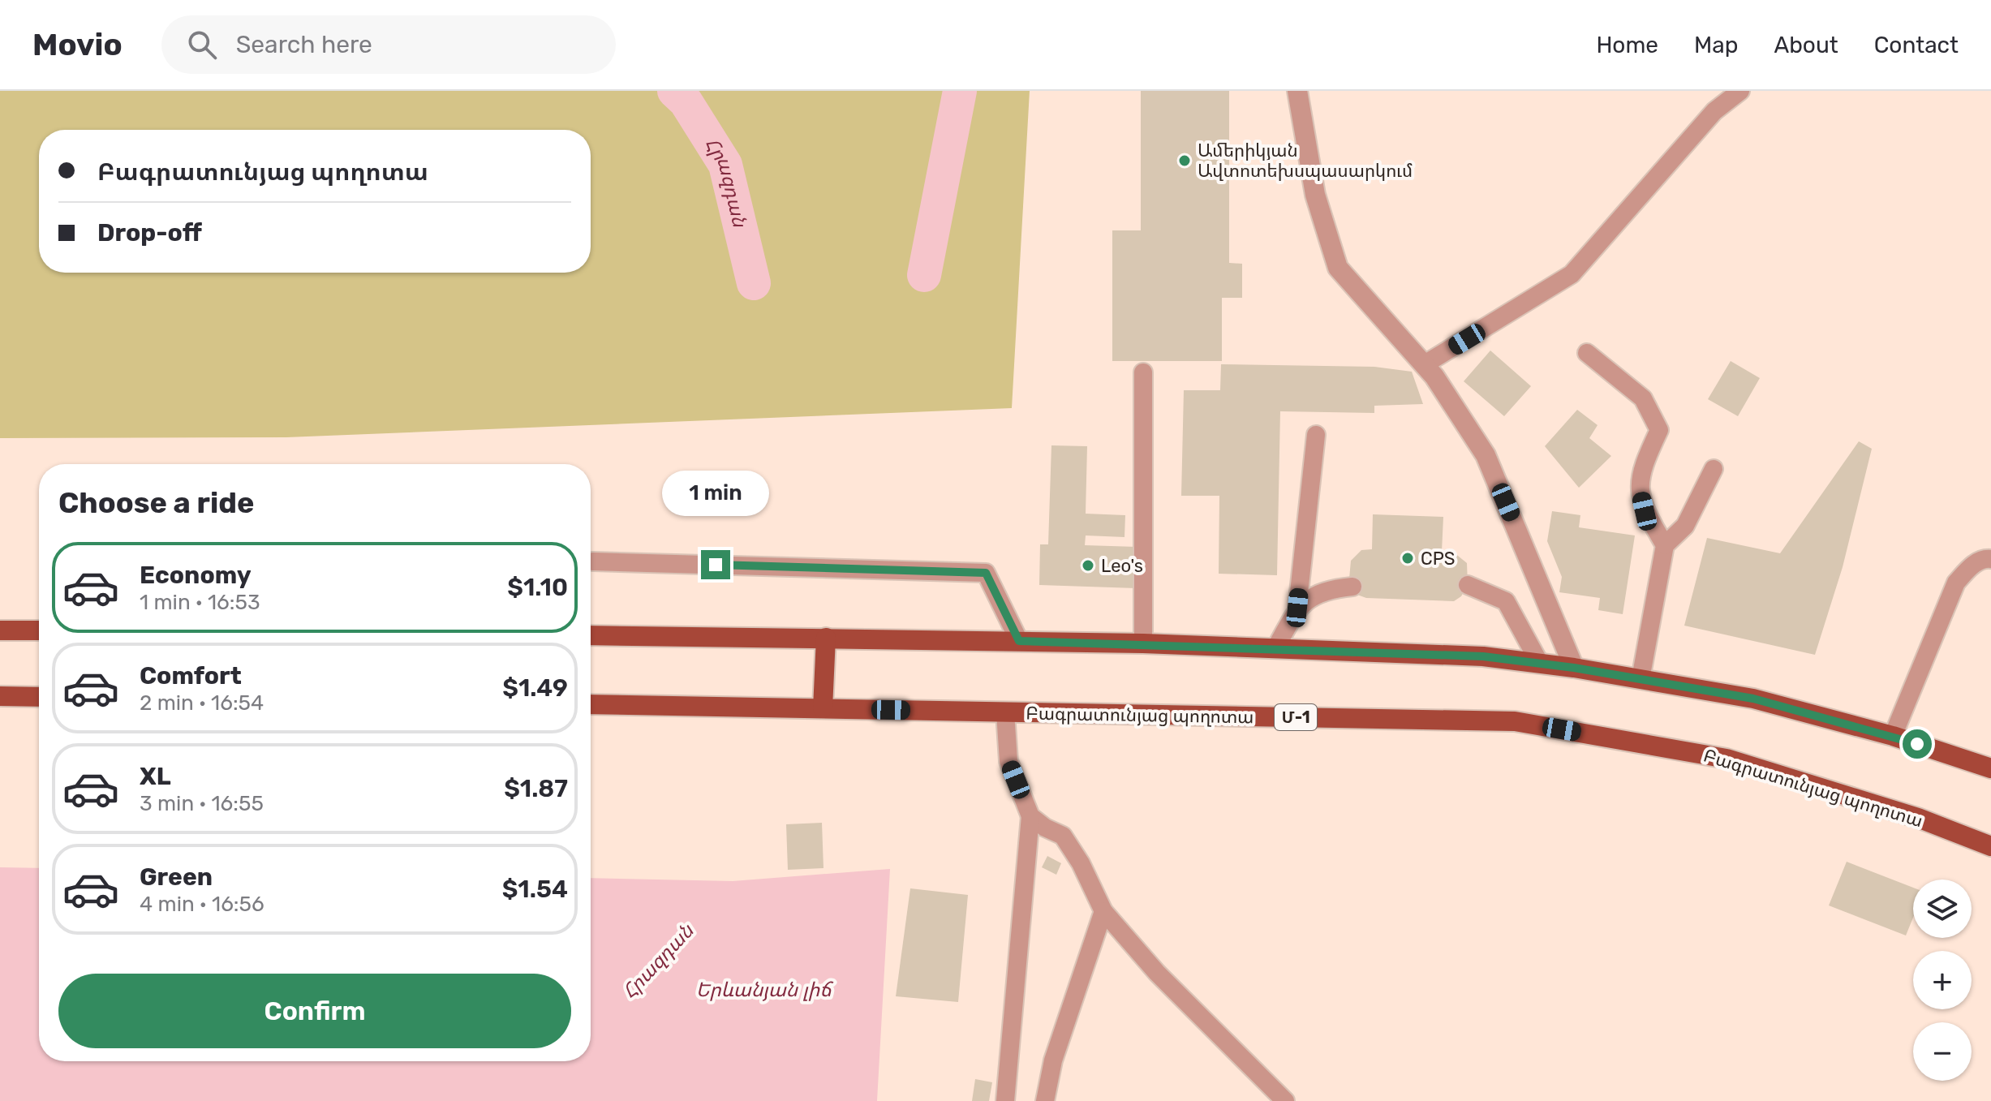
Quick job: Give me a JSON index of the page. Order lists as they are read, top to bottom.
{
  "streets": {
    "main road": ["Բագրատունյաց պողոտա", "Մ-1"]
  },
  "water": ["Հրազդան", "Երևանյան լիճ"],
  "places": ["Ամերիկյան Ավտոտեխսպասարկում", "CPS", "Leo's"],
  "page": {
    "header": "Movio",
    "search": "Search here",
    "nav": [
      "Home",
      "Map",
      "About",
      "Contact"
    ],
    "banner": ["Բագրատունյաց պողոտա", "Drop-off"],
    "heading": "Choose a ride",
    "bubble": "1 min",
    "list": [
      {
        "name": "Economy",
        "note": "1 min · 16:53",
        "value": "$1.10"
      },
      {
        "name": "Comfort",
        "note": "2 min · 16:54",
        "value": "$1.49"
      },
      {
        "name": "XL",
        "note": "3 min · 16:55",
        "value": "$1.87"
      },
      {
        "name": "Green",
        "note": "4 min · 16:56",
        "value": "$1.54"
      }
    ],
    "map_buttons": ["+", "−"],
    "buttons": "Confirm"
  }
}
